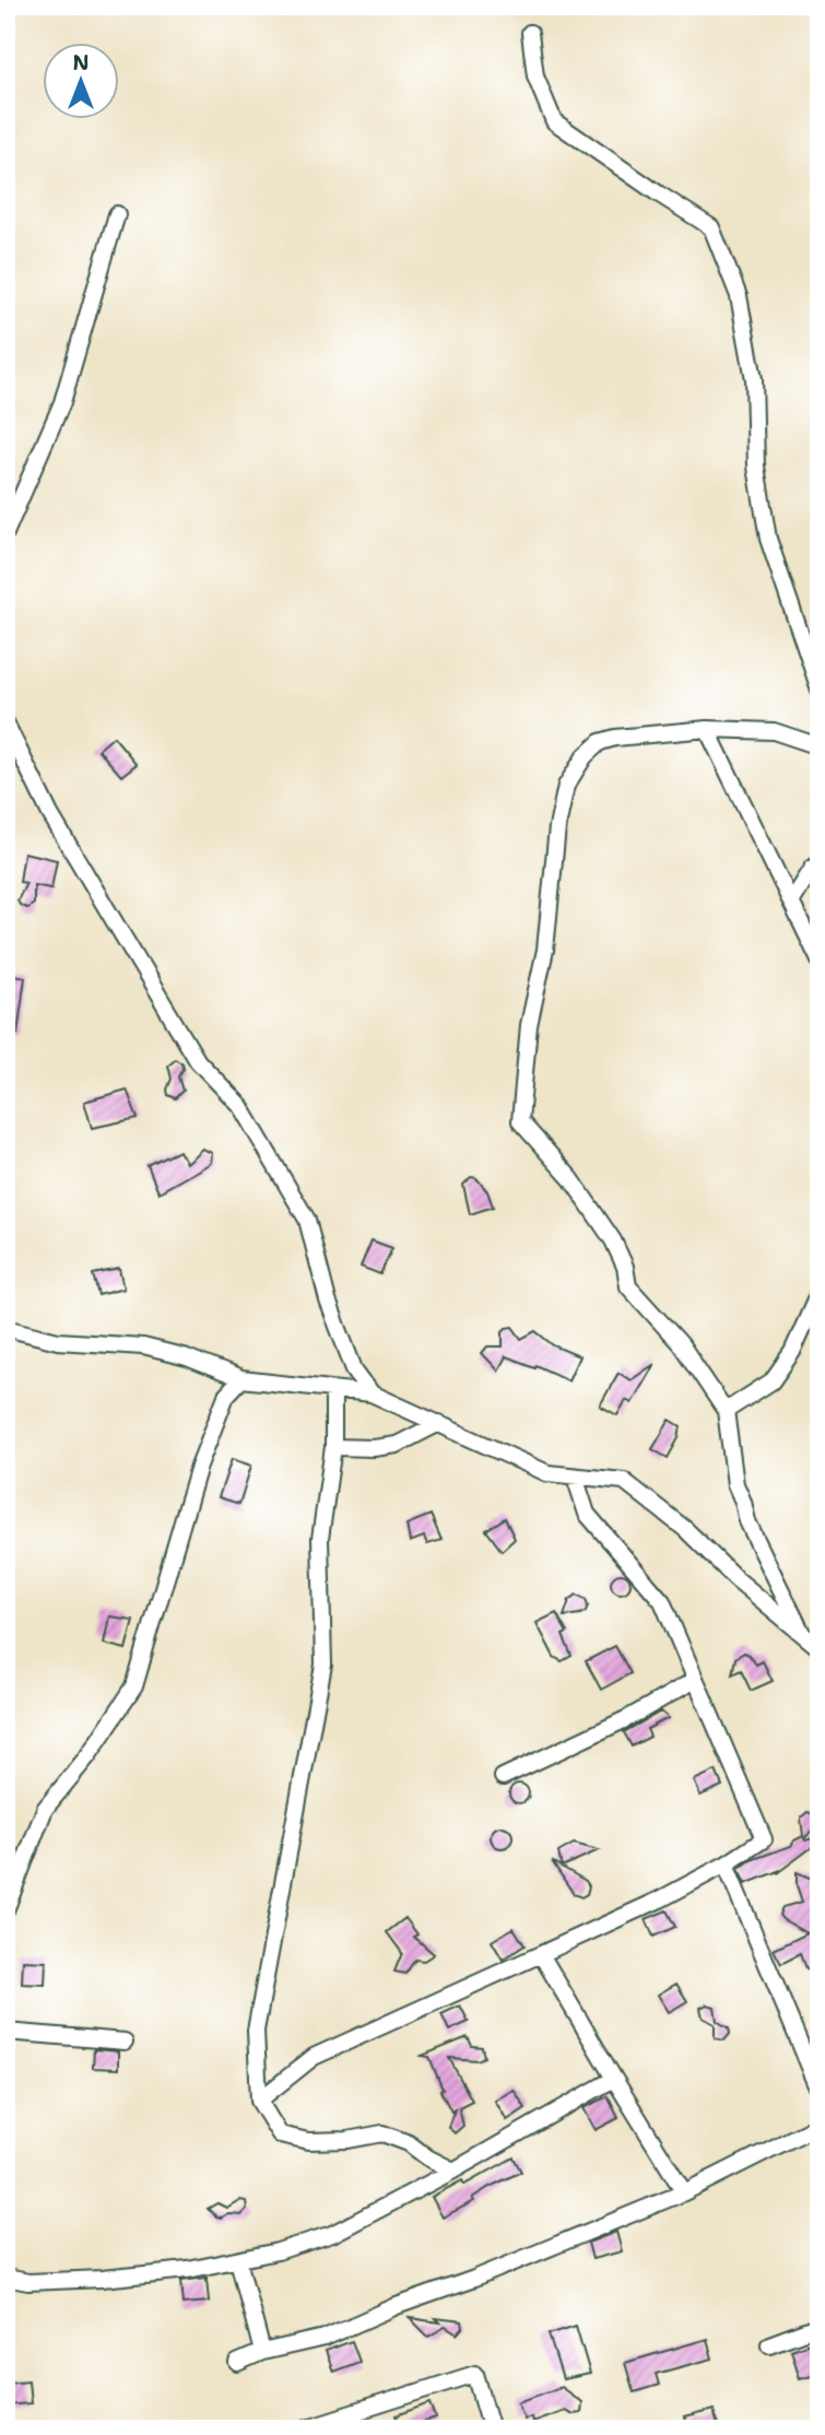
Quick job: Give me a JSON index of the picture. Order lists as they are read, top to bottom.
{
  "north": "top"
}
